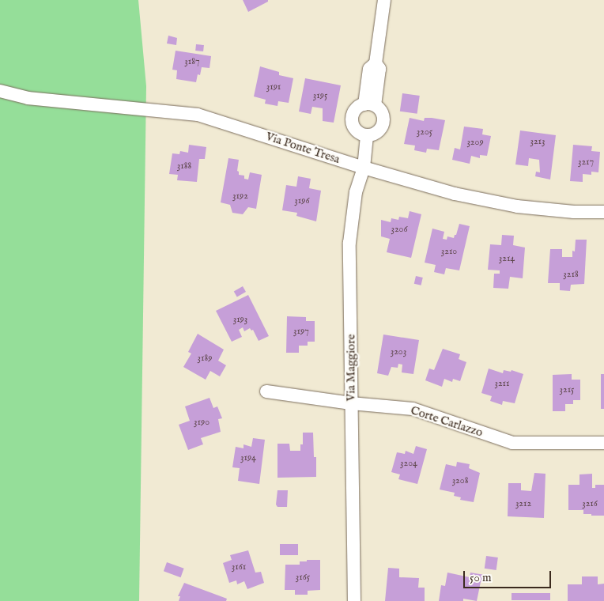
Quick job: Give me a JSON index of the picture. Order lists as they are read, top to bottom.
{
  "streets": {
    "street": ["Via Ponte Tresa", "Via Maggiore", "Corte Carlazzo"]
  },
  "crossings": [
    ["Via Ponte Tresa", "Via Maggiore"],
    ["Via Maggiore", "Corte Carlazzo"]
  ],
  "house_numbers": [
    "3187",
    "3191",
    "3195",
    "3205",
    "3213",
    "3209",
    "3217",
    "3188",
    "3192",
    "3196",
    "3206",
    "3210",
    "3214",
    "3218",
    "3193",
    "3197",
    "3203",
    "3189",
    "3211",
    "3215",
    "3190",
    "3194",
    "3204",
    "3208",
    "3212",
    "3216",
    "3161",
    "3165"
  ],
  "scale_bar": "50 m"
}
